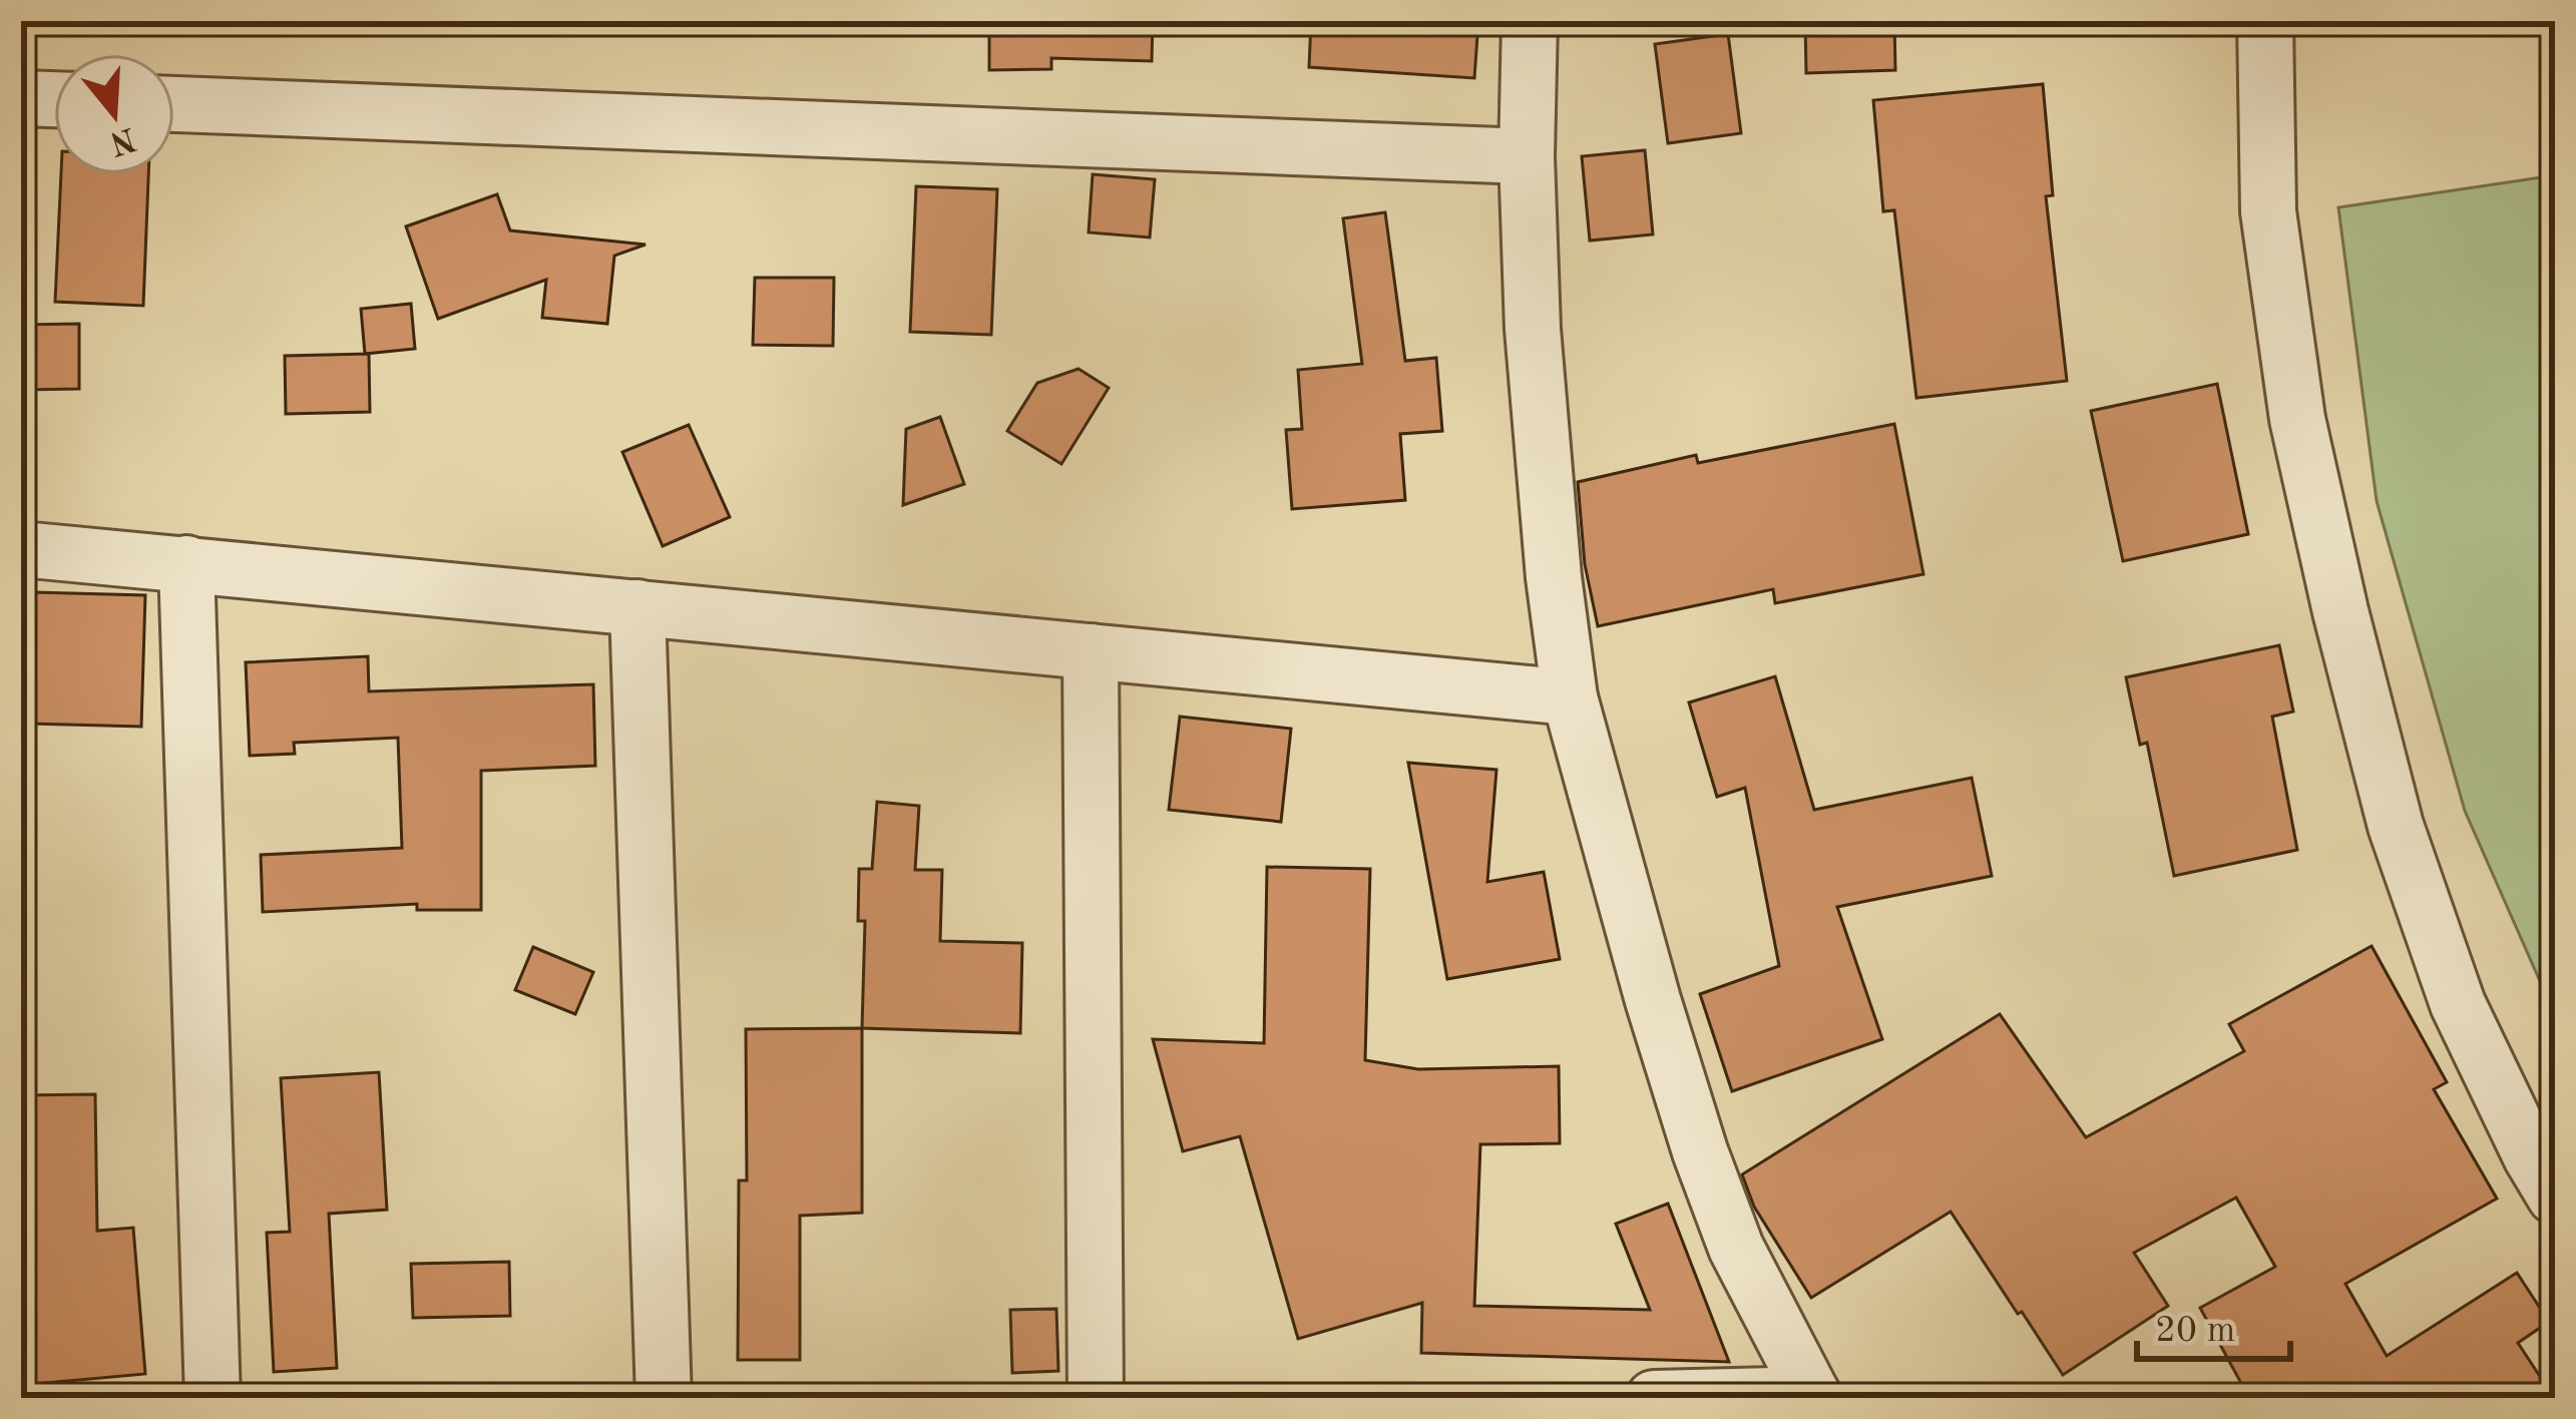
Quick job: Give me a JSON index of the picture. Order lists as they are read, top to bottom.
{
  "scale_bar": "20 m",
  "north": "bottom"
}
